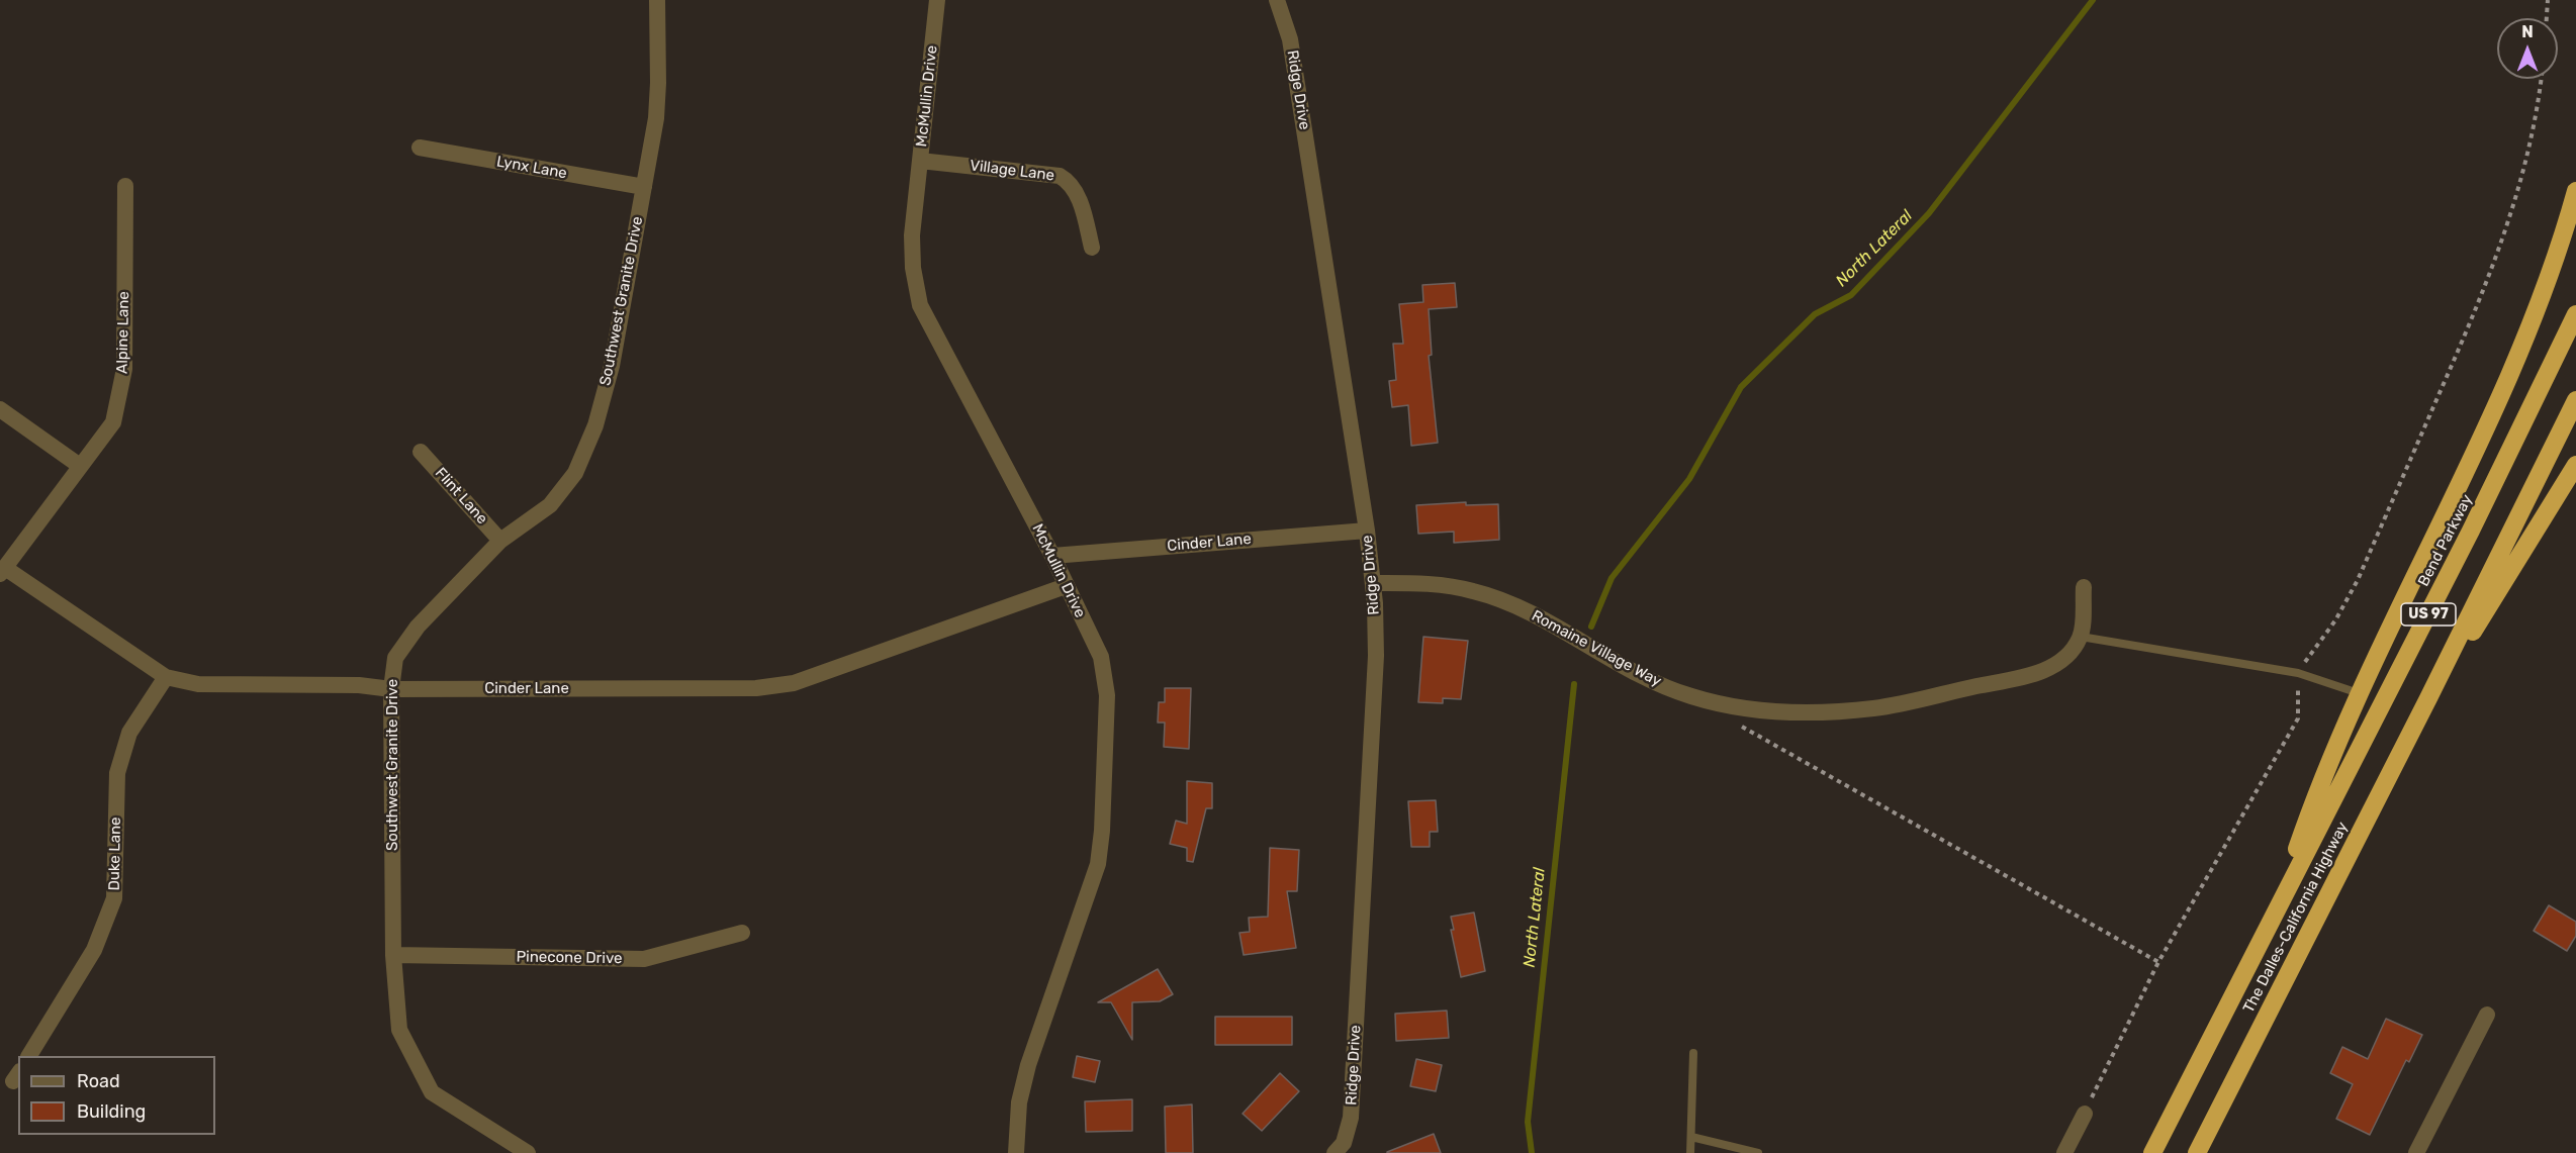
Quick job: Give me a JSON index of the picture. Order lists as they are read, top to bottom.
{
  "streets": {
    "highway": ["Bend Parkway", "US 97", "The Dalles-California Highway"],
    "street": [
      "Ridge Drive",
      "McMullin Drive",
      "Lynx Lane",
      "Village Lane",
      "Southwest Granite Drive",
      "Alpine Lane",
      "Flint Lane",
      "Cinder Lane",
      "Romaine Village Way",
      "Duke Lane",
      "Pinecone Drive"
    ]
  },
  "crossings": [
    ["Ridge Drive", "Cinder Lane"],
    ["Ridge Drive", "Romaine Village Way"],
    ["McMullin Drive", "Village Lane"],
    ["McMullin Drive", "Cinder Lane"],
    ["Lynx Lane", "Southwest Granite Drive"],
    ["Southwest Granite Drive", "Flint Lane"],
    ["Southwest Granite Drive", "Cinder Lane"],
    ["Southwest Granite Drive", "Pinecone Drive"],
    ["Alpine Lane", "Cinder Lane"],
    ["Bend Parkway", "The Dalles-California Highway"],
    ["Cinder Lane", "Duke Lane"],
    ["US 97", "The Dalles-California Highway"]
  ],
  "water": ["North Lateral"],
  "legend": ["Road", "Building"],
  "north": "top"
}
